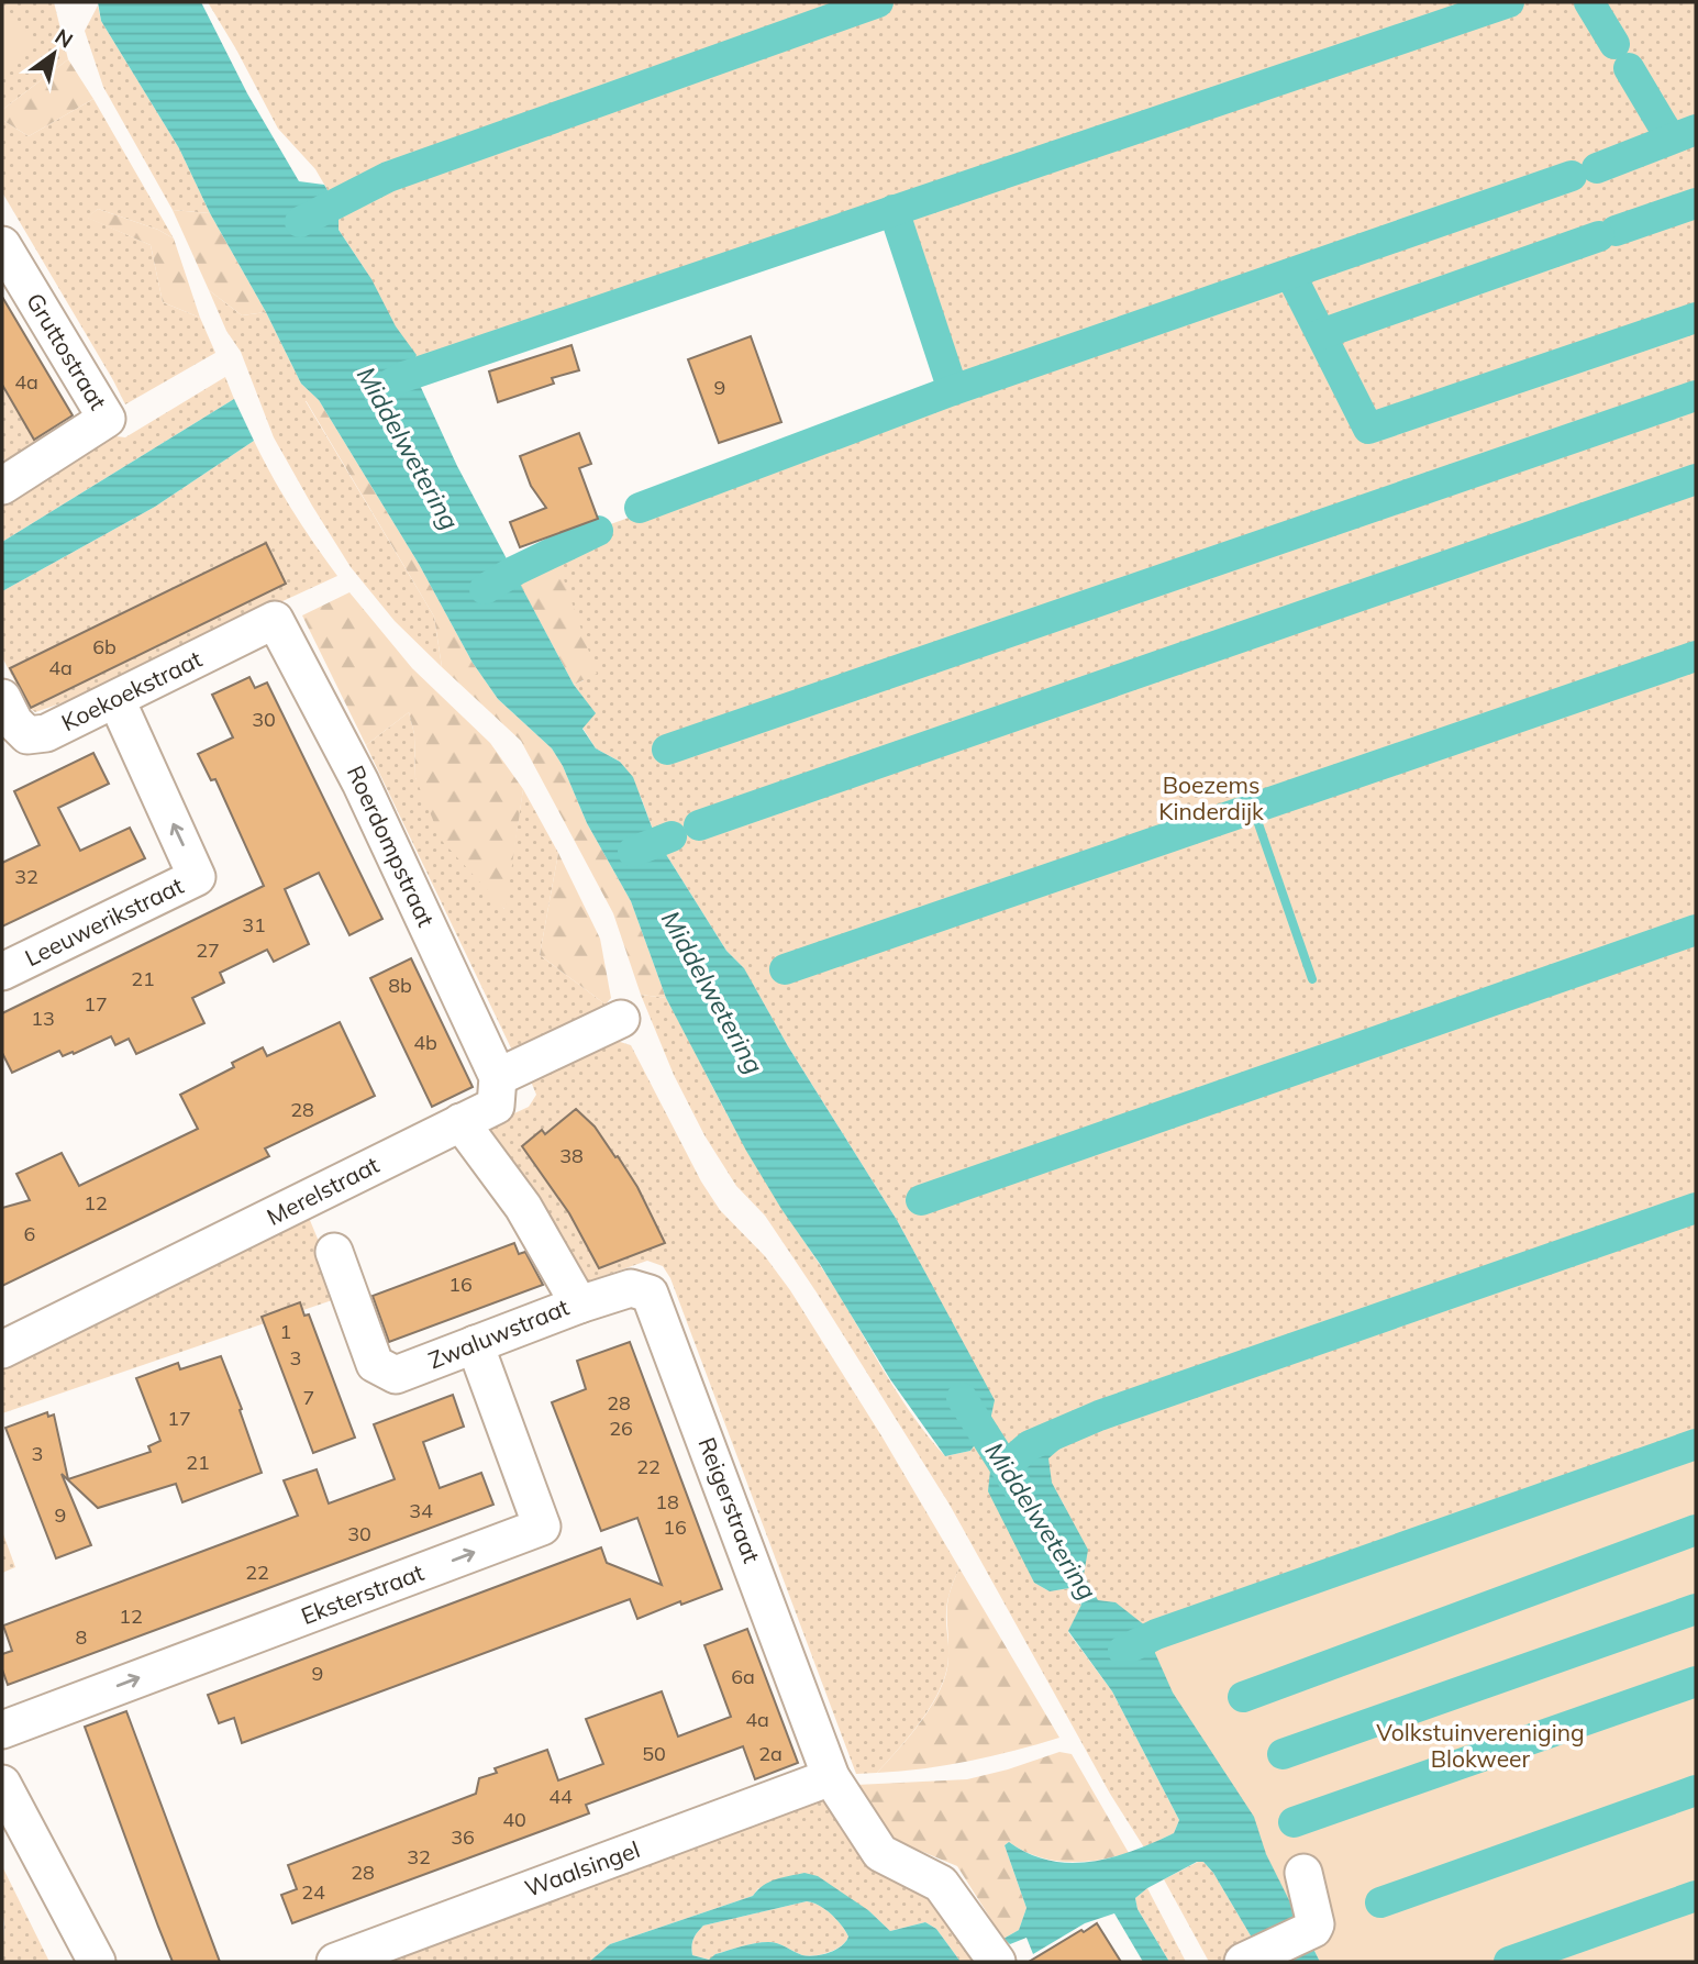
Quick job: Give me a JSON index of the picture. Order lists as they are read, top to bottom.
{
  "streets": {
    "street": [
      "Gruttostraat",
      "Koekoekstraat",
      "Roerdompstraat",
      "Leeuwerikstraat",
      "Merelstraat",
      "Zwaluwstraat",
      "Reigerstraat",
      "Eksterstraat",
      "Waalsingel"
    ]
  },
  "crossings": [
    ["Koekoekstraat", "Roerdompstraat"],
    ["Koekoekstraat", "Leeuwerikstraat"],
    ["Roerdompstraat", "Merelstraat"],
    ["Merelstraat", "Zwaluwstraat"],
    ["Zwaluwstraat", "Reigerstraat"],
    ["Zwaluwstraat", "Eksterstraat"],
    ["Reigerstraat", "Waalsingel"]
  ],
  "water": ["Middelwetering"],
  "parks": ["Boezems Kinderdijk", "Volkstuinvereniging Blokweer"],
  "house_numbers": [
    "4a",
    "9",
    "6b",
    "4a",
    "30",
    "32",
    "31",
    "27",
    "21",
    "8b",
    "17",
    "13",
    "4b",
    "28",
    "38",
    "12",
    "6",
    "16",
    "1",
    "3",
    "7",
    "28",
    "17",
    "26",
    "3",
    "21",
    "22",
    "18",
    "34",
    "9",
    "16",
    "30",
    "22",
    "12",
    "8",
    "9",
    "6a",
    "4a",
    "50",
    "2a",
    "44",
    "40",
    "36",
    "32",
    "28",
    "24"
  ],
  "north": "top right"
}
